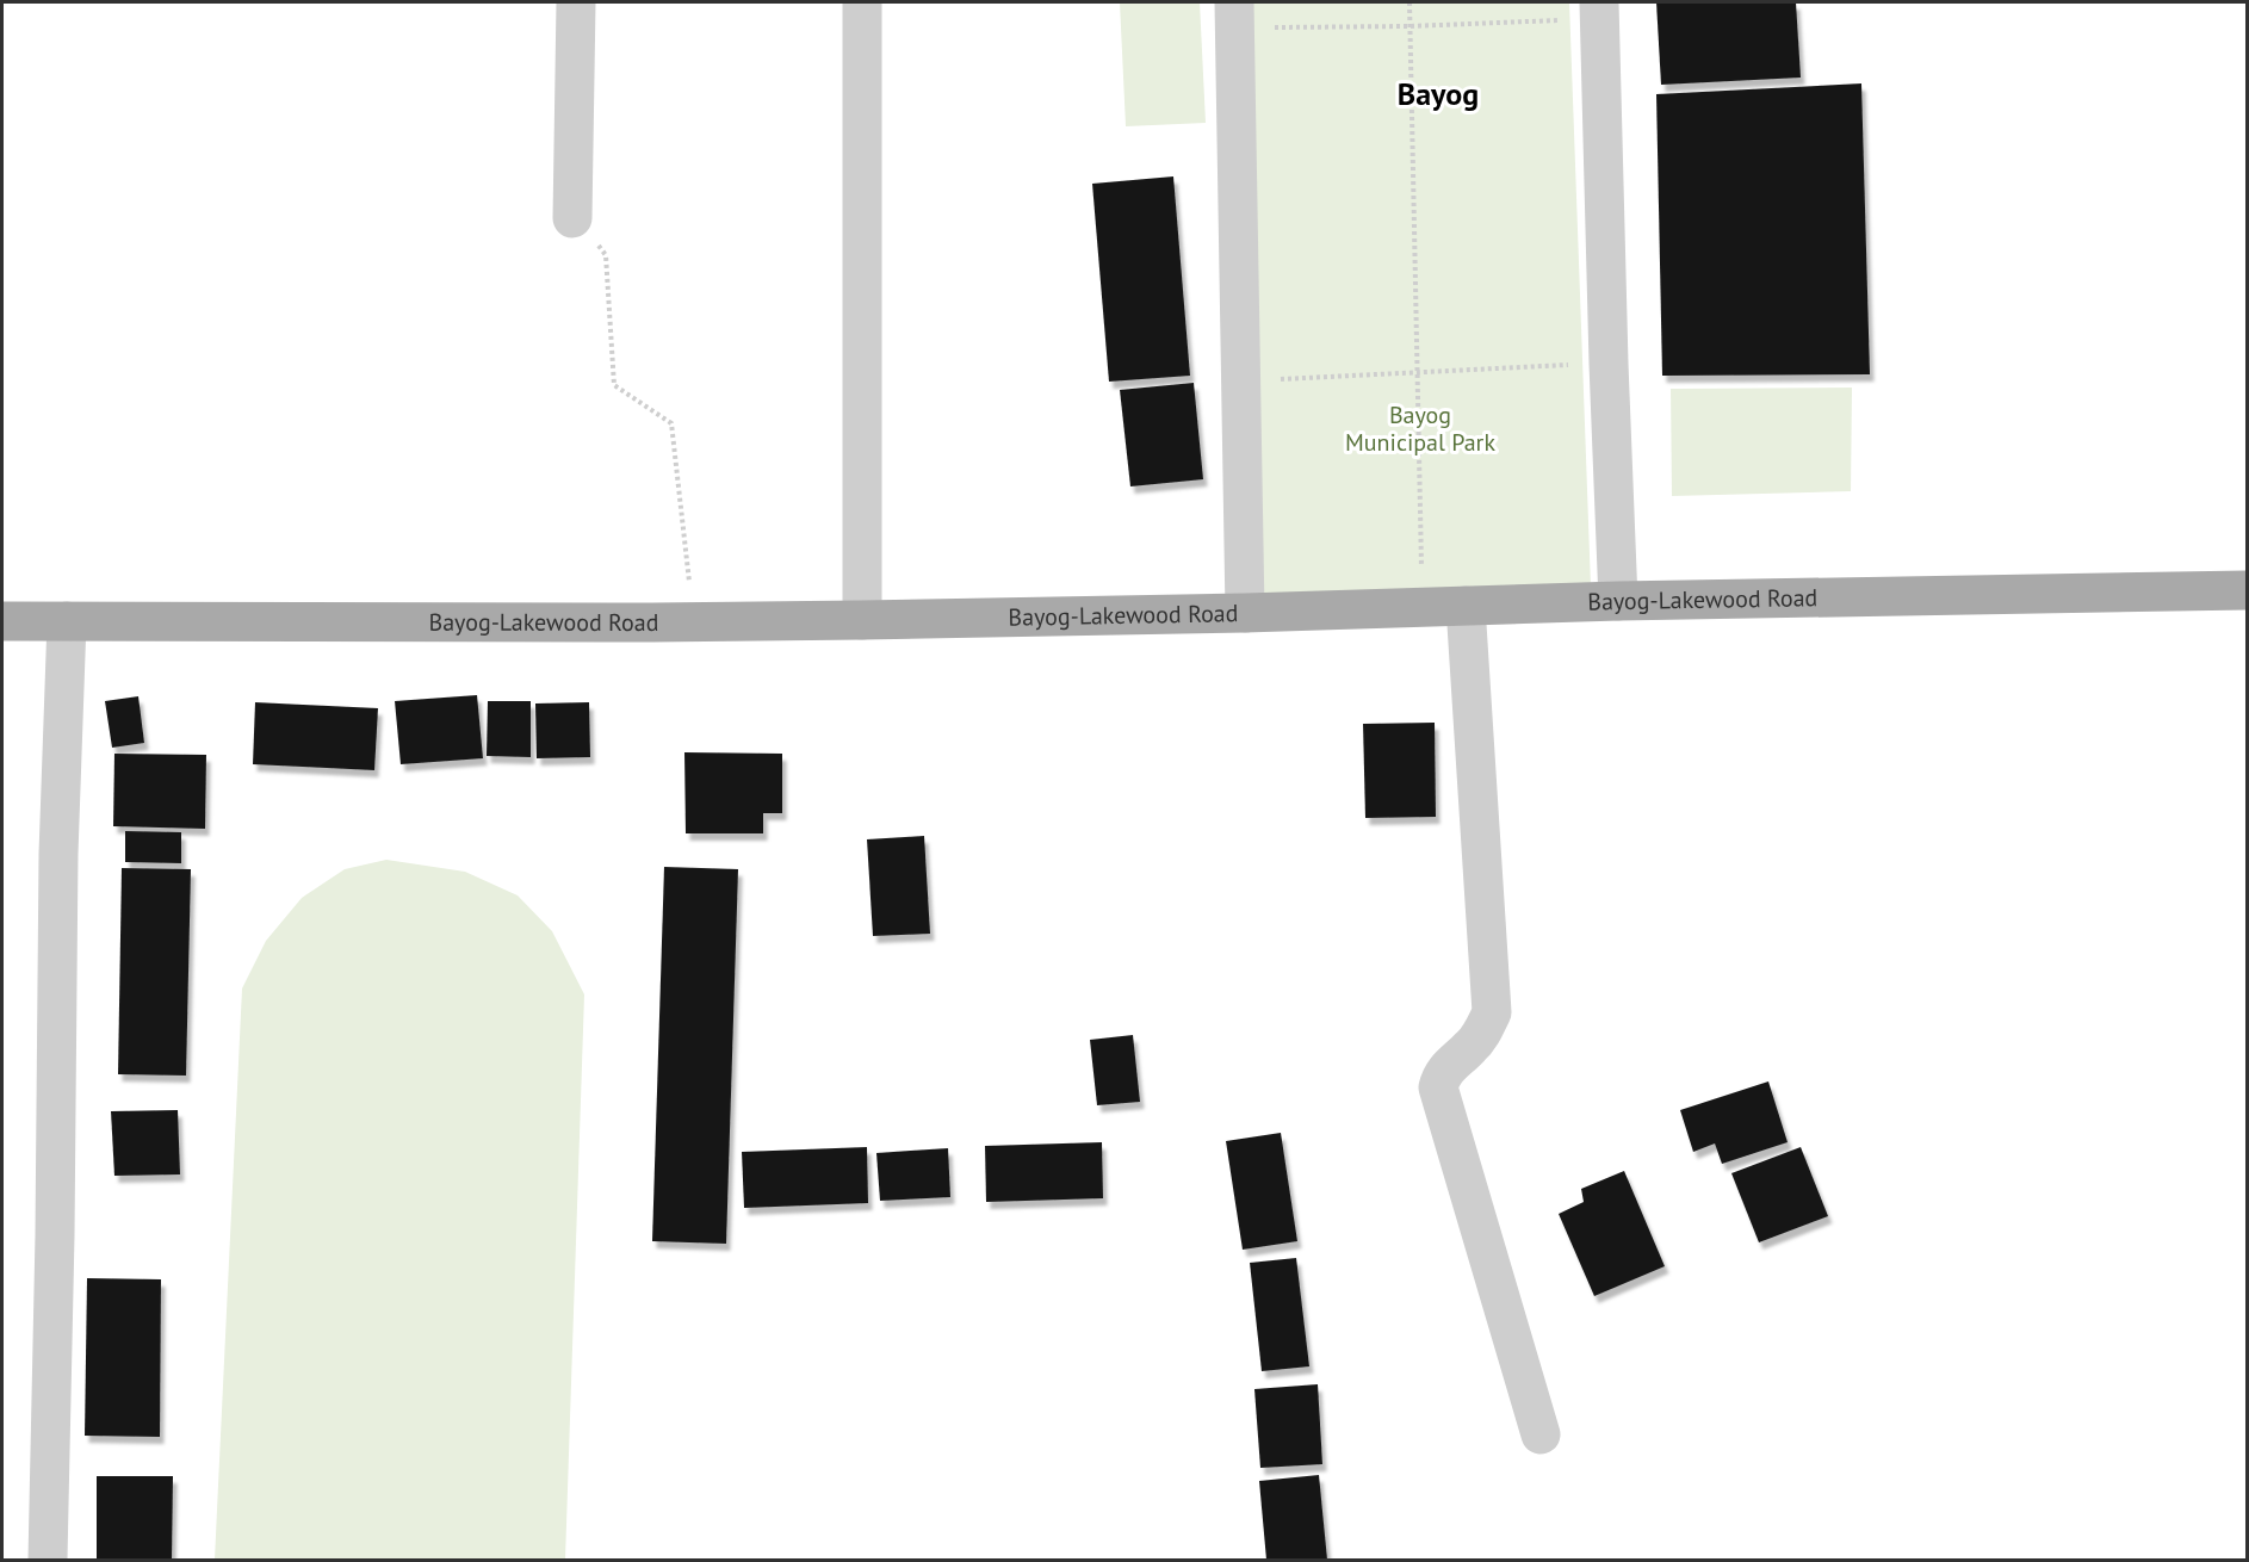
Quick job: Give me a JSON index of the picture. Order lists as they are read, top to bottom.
{
  "streets": {
    "main road": ["Bayog-Lakewood Road"]
  },
  "districts": ["Bayog"],
  "parks": ["Bayog Municipal Park"]
}
